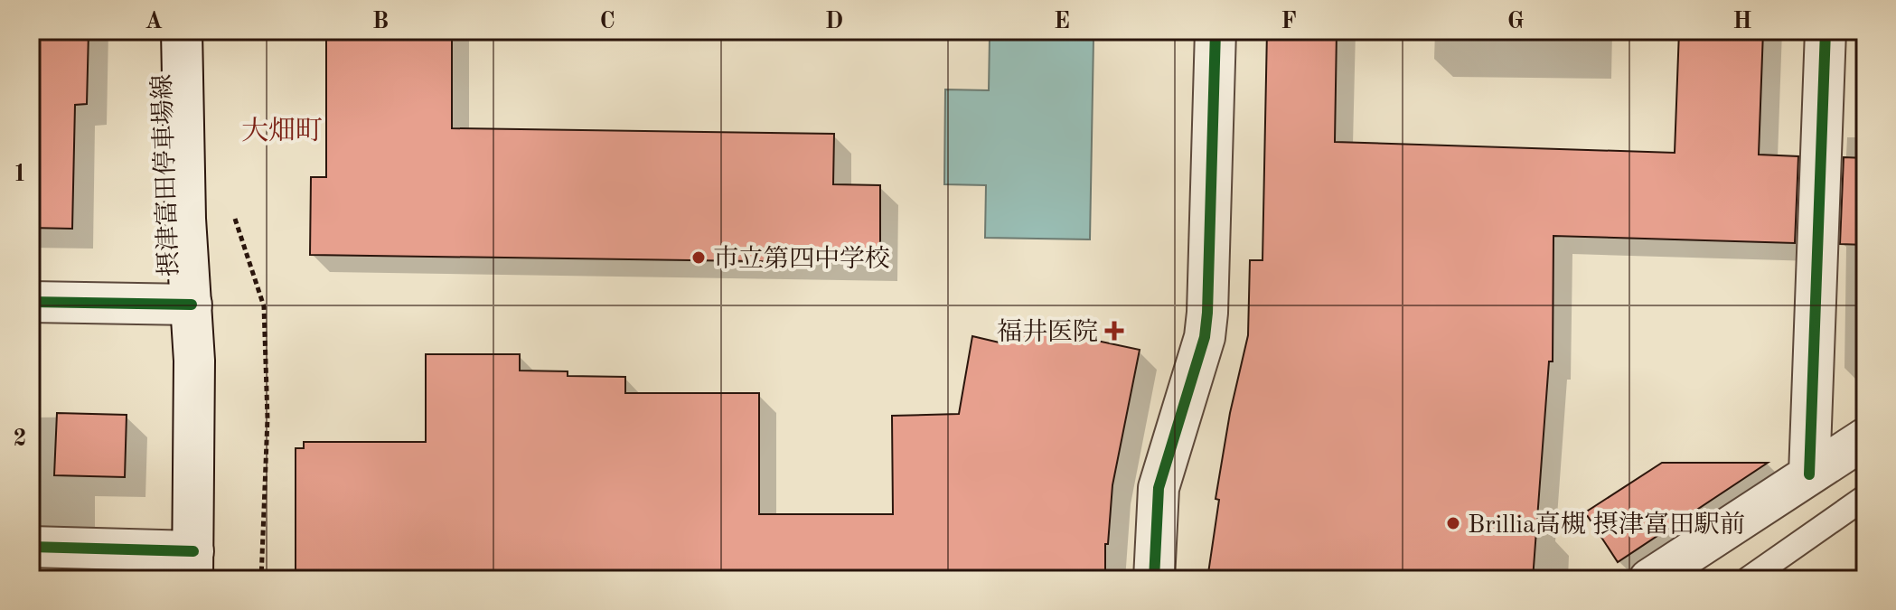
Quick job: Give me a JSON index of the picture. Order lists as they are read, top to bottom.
{
  "streets": {
    "street": ["摂津富田停車場線"]
  },
  "districts": ["大畑町"],
  "places": {
    "other": ["市立第四中学校", "Brillia高槻 摂津富田駅前"],
    "health": ["福井医院"]
  },
  "grid": {
    "columns": [
      "A",
      "B",
      "C",
      "D",
      "E",
      "F",
      "G",
      "H"
    ],
    "rows": ["1", "2"]
  }
}
